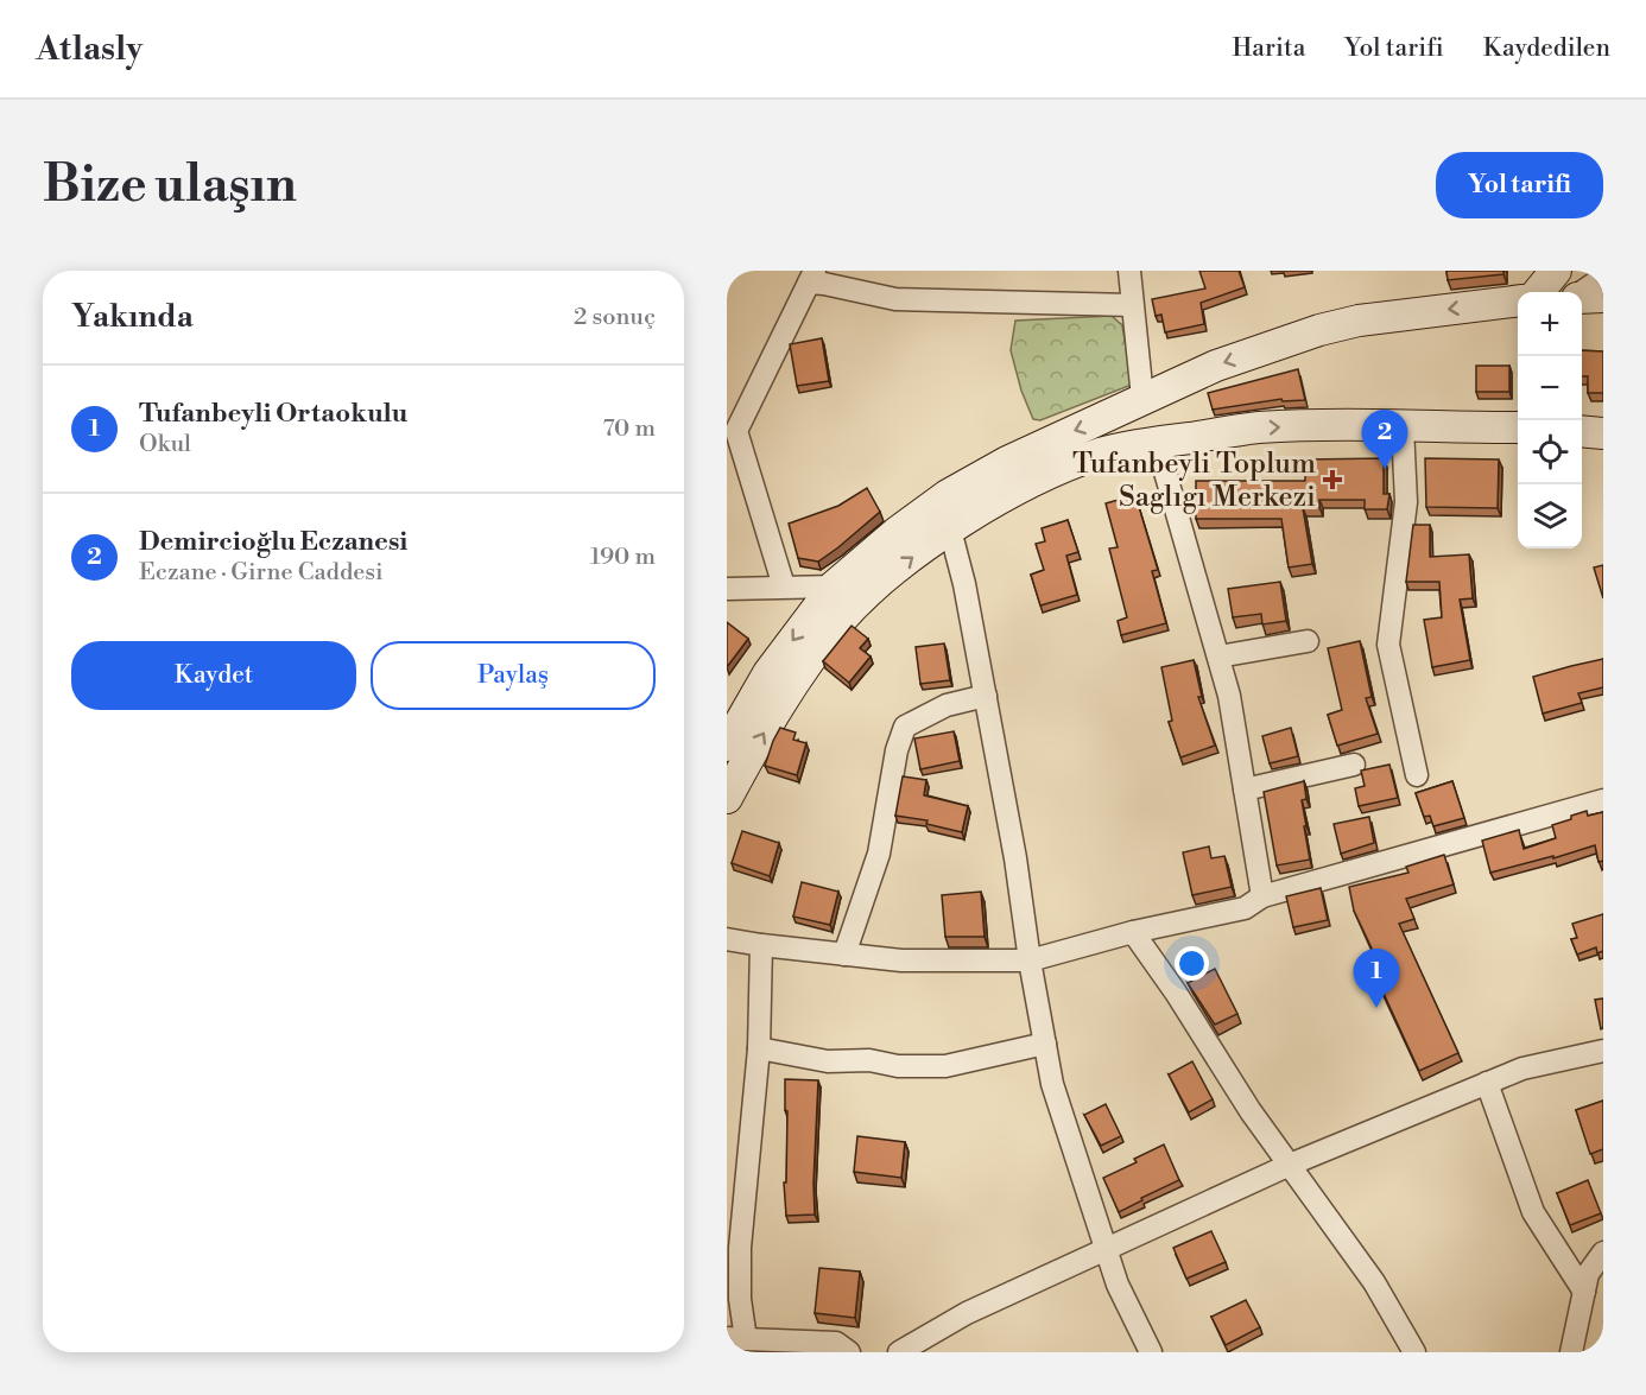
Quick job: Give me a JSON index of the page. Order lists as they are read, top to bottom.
{
  "places": {
    "health": ["Tufanbeyli Toplum Saglıgı Merkezi"]
  },
  "page": {
    "header": "Atlasly",
    "nav": ["Harita", "Yol tarifi", "Kaydedilen"],
    "buttons": [
      "Yol tarifi",
      ["Kaydet", "Paylaş"]
    ],
    "title": "Bize ulaşın",
    "heading": ["Yakında", "2 sonuç"],
    "map_buttons": ["+", "−"],
    "list": [
      {
        "mark": "1",
        "name": "Tufanbeyli Ortaokulu",
        "note": "Okul",
        "value": "70 m"
      },
      {
        "mark": "2",
        "name": "Demircioğlu Eczanesi",
        "note": "Eczane · Girne Caddesi",
        "value": "190 m"
      }
    ],
    "pins": ["2", "1"]
  }
}
